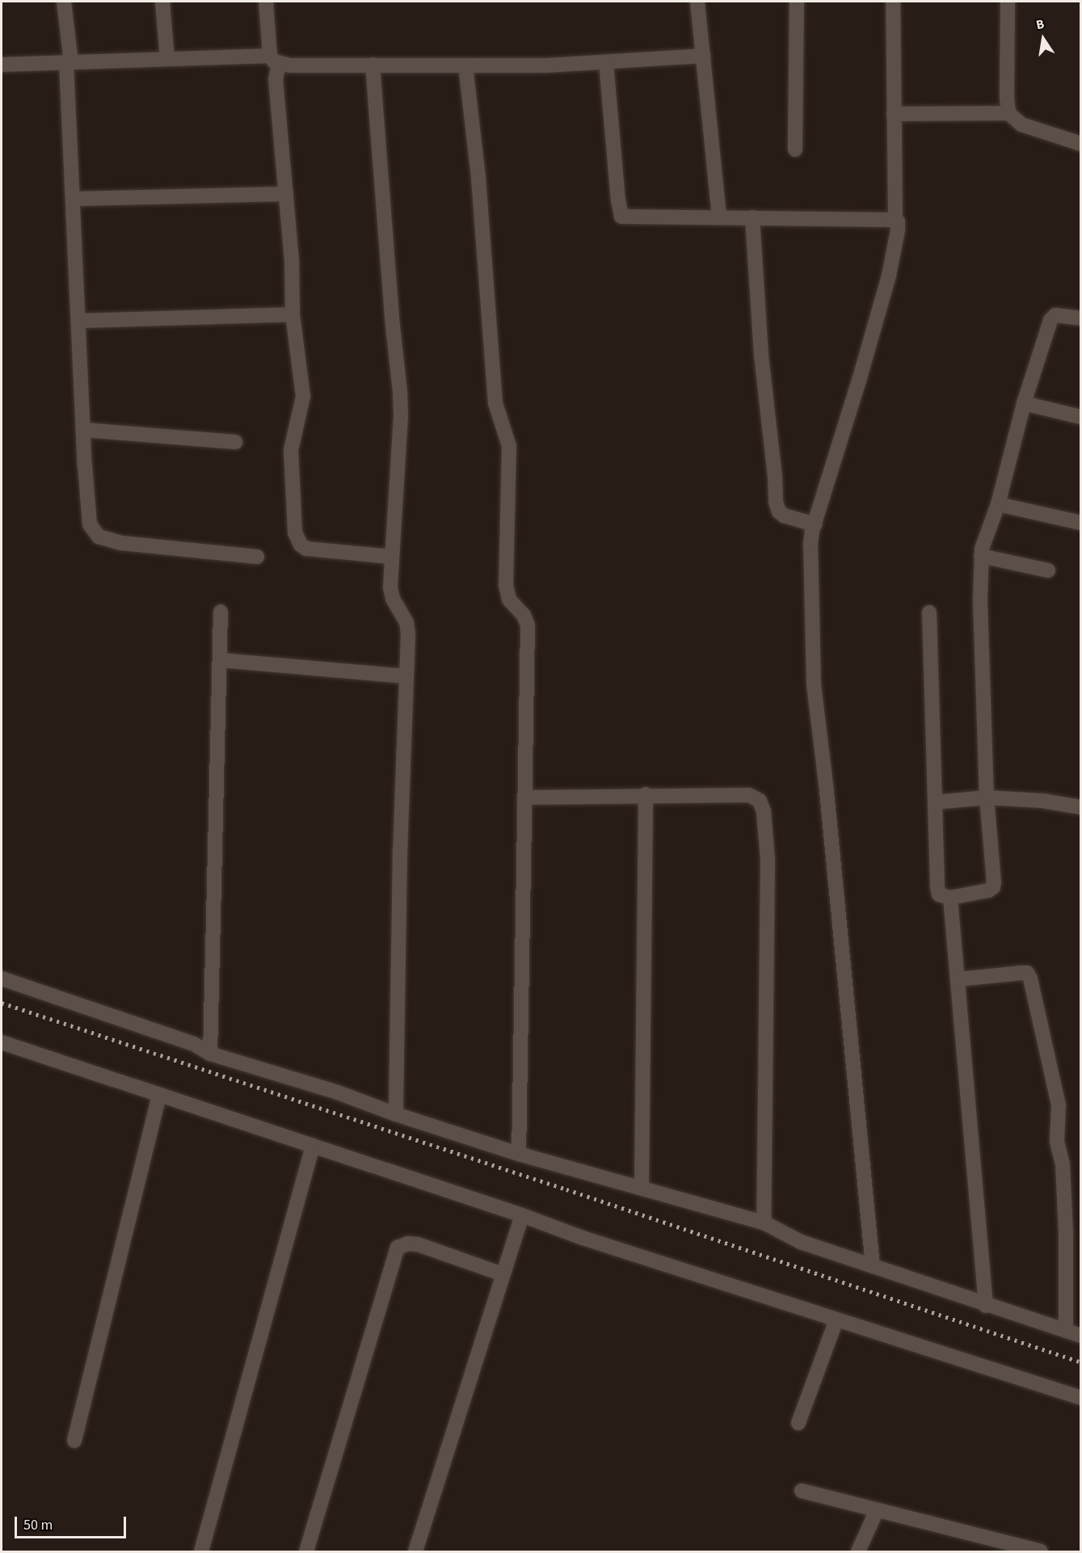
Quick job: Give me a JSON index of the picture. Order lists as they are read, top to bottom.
{
  "scale_bar": "50 m",
  "north": "top"
}
